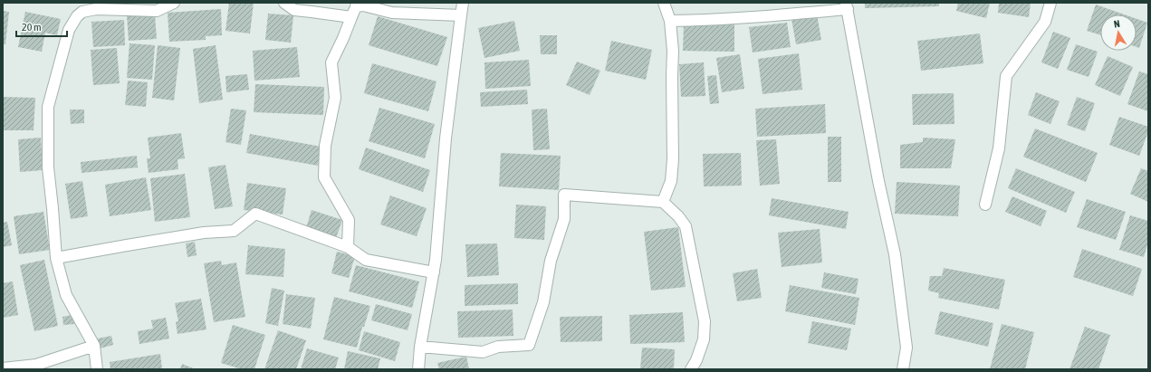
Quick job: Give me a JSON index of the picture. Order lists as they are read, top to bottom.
{
  "scale_bar": "20 m",
  "north": "top"
}
